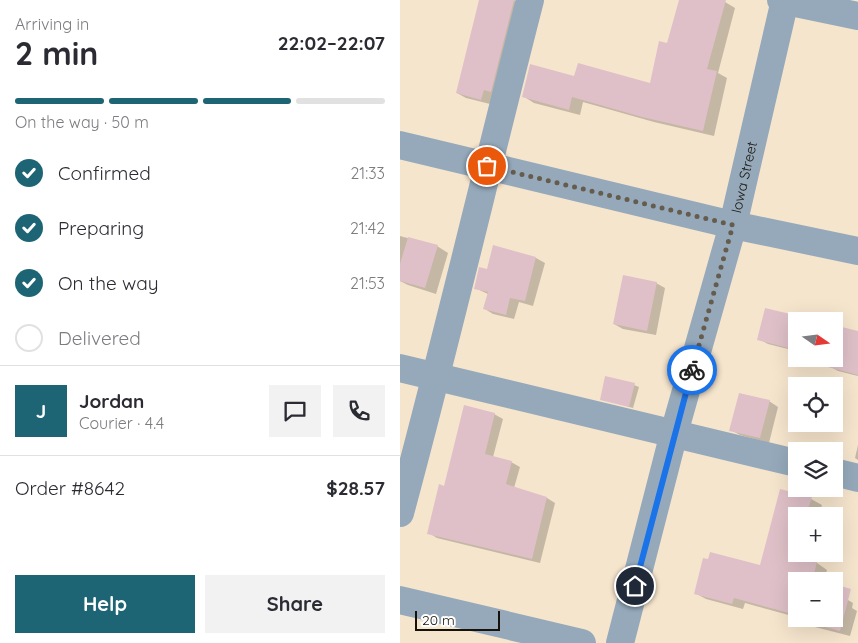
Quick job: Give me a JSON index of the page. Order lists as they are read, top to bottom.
{
  "streets": {
    "street": ["Iowa Street"]
  },
  "scale_bar": "20 m",
  "north": "right",
  "page": {
    "heading": ["2 min", "Arriving in", "22:02–22:07"],
    "panel": [
      "Jordan",
      "Courier · 4.4",
      "Order #8642",
      "$28.57"
    ],
    "bar": "On the way · 50 m",
    "list": [
      ["Confirmed", "21:33"],
      ["Preparing", "21:42"],
      ["On the way", "21:53"],
      "Delivered"
    ],
    "map_buttons": ["+", "−"],
    "round": "J",
    "buttons": ["Help", "Share"],
    "scale": "20 m"
  }
}
